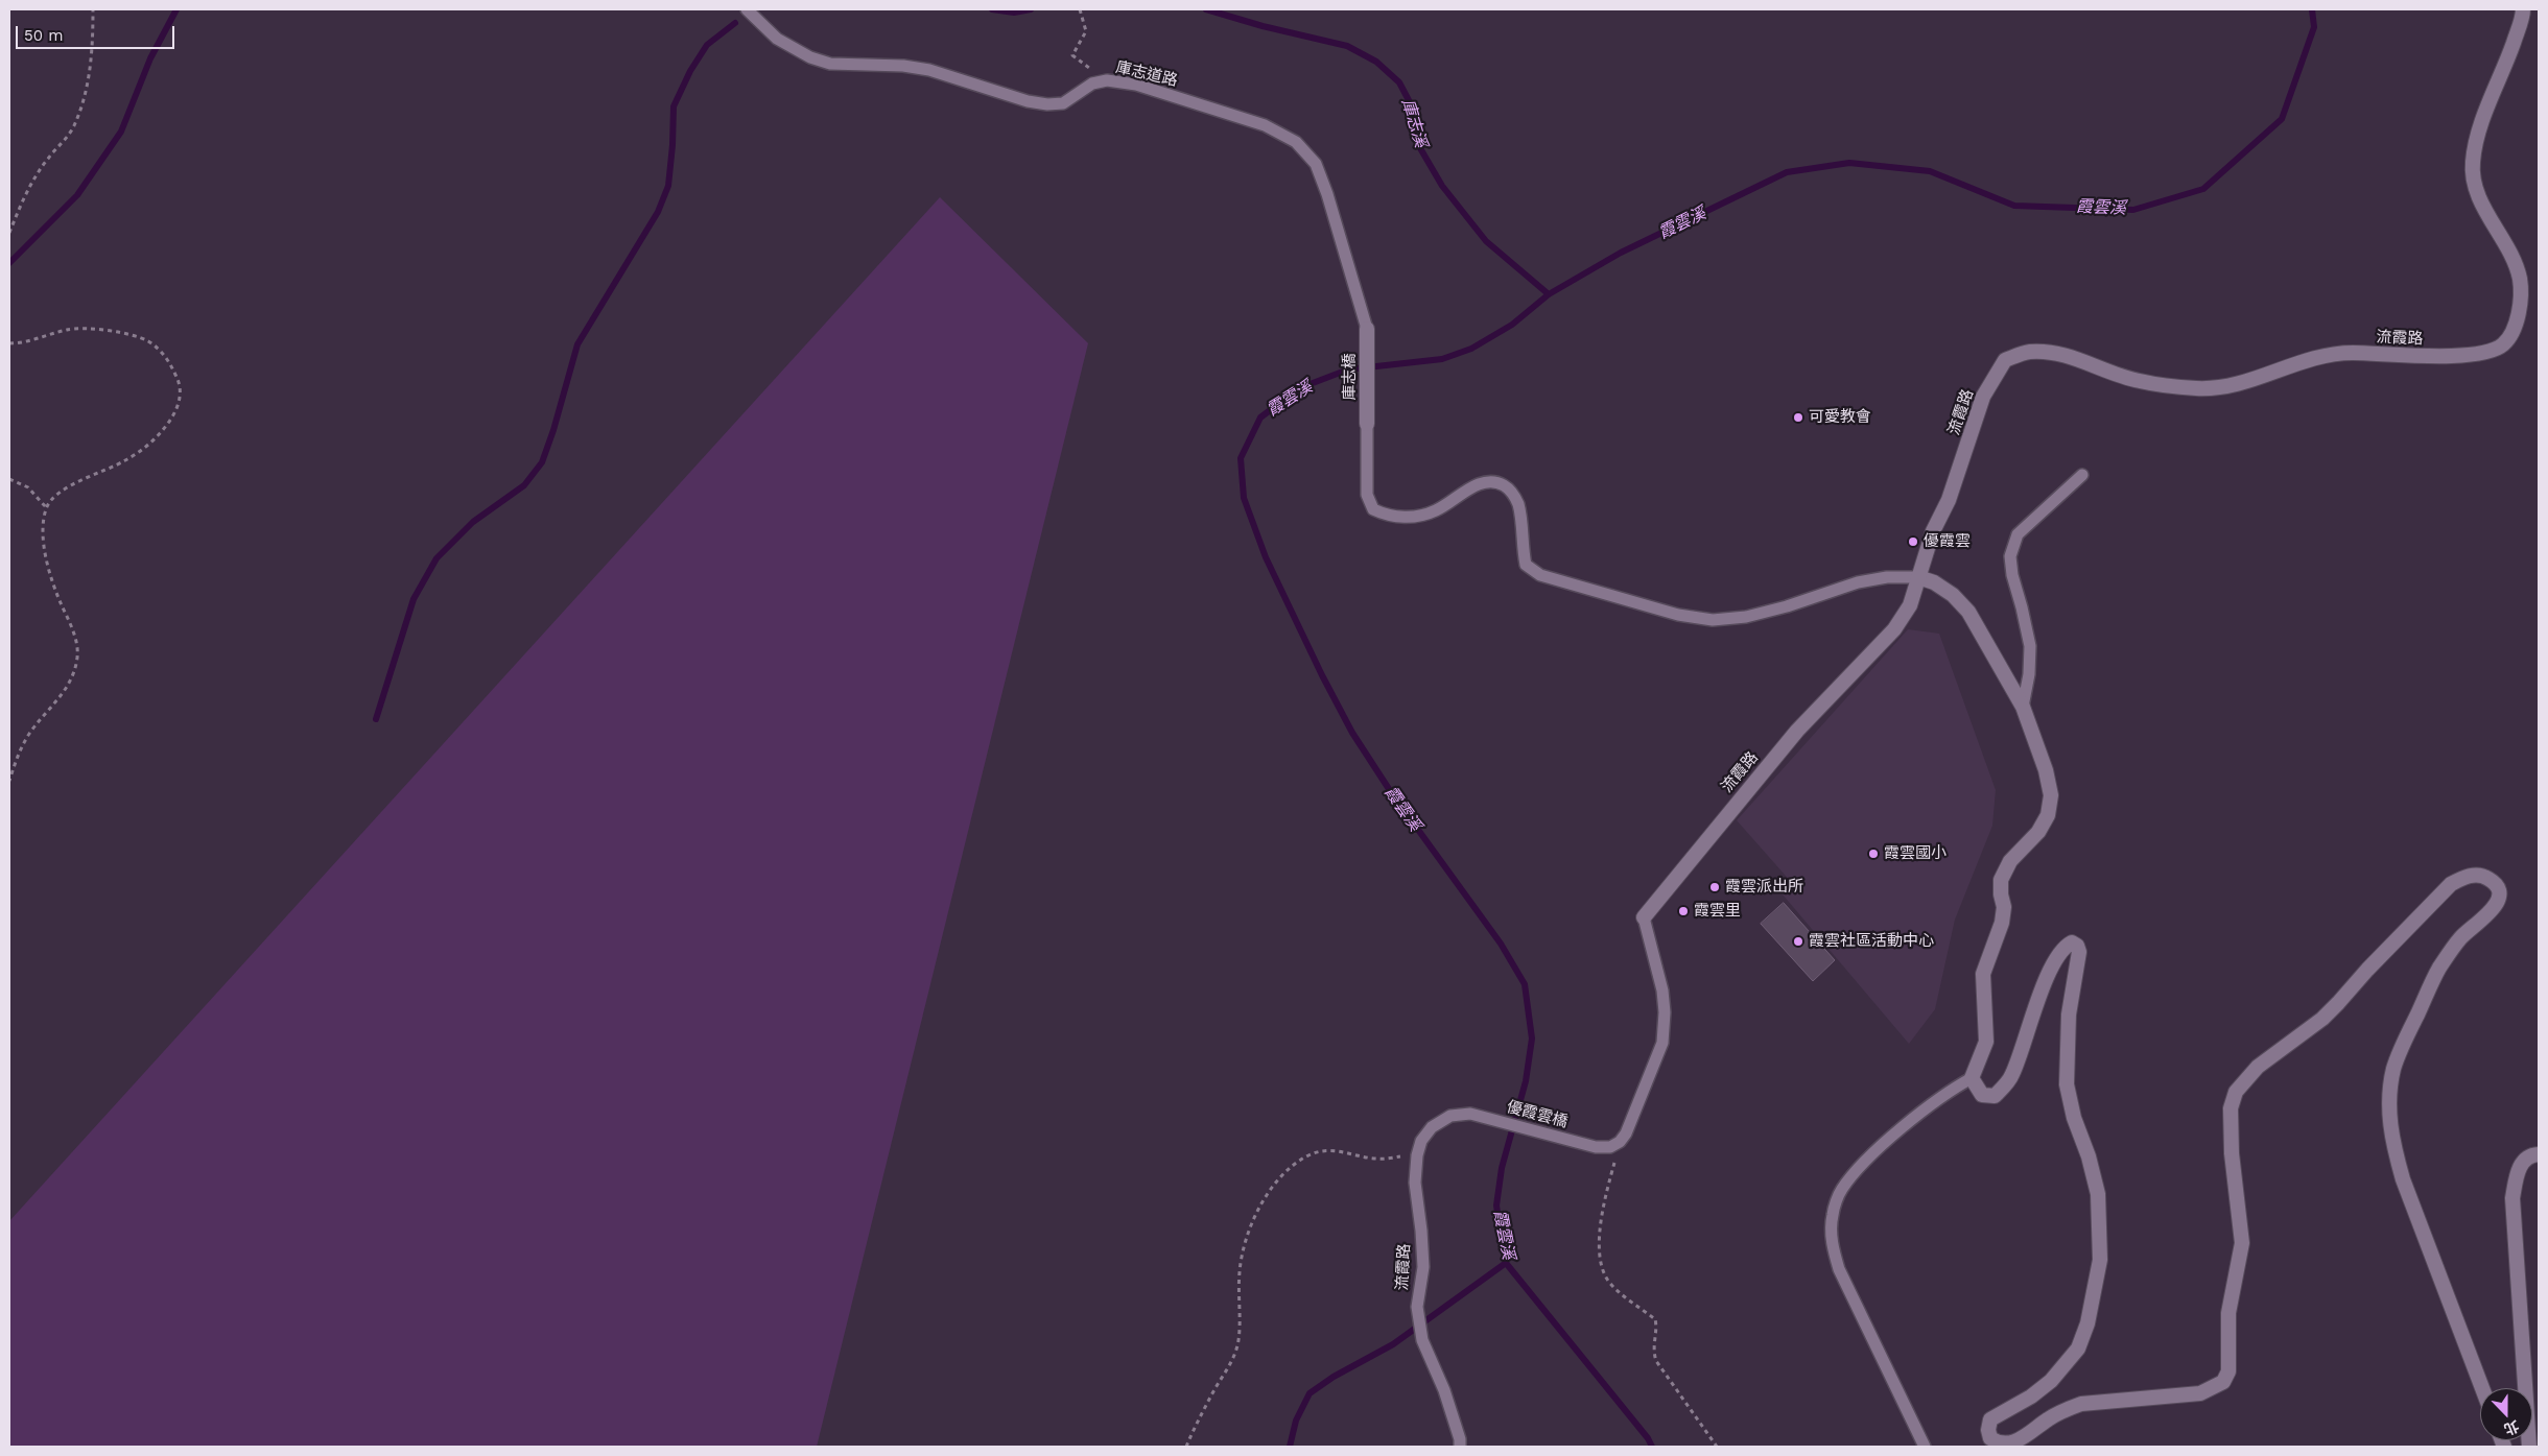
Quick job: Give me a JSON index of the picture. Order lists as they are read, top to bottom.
{
  "streets": {
    "street": ["流霞路", "庫志橋"],
    "lane": ["庫志道路", "優霞雲橋"]
  },
  "crossings": [
    ["庫志道路", "庫志橋"],
    ["流霞路", "優霞雲橋"]
  ],
  "water": ["庫志溪", "霞雲溪"],
  "places": [
    "可愛教會",
    "優霞雲",
    "霞雲國小",
    "霞雲派出所",
    "霞雲里",
    "霞雲社區活動中心"
  ],
  "scale_bar": "50 m",
  "north": "bottom"
}
